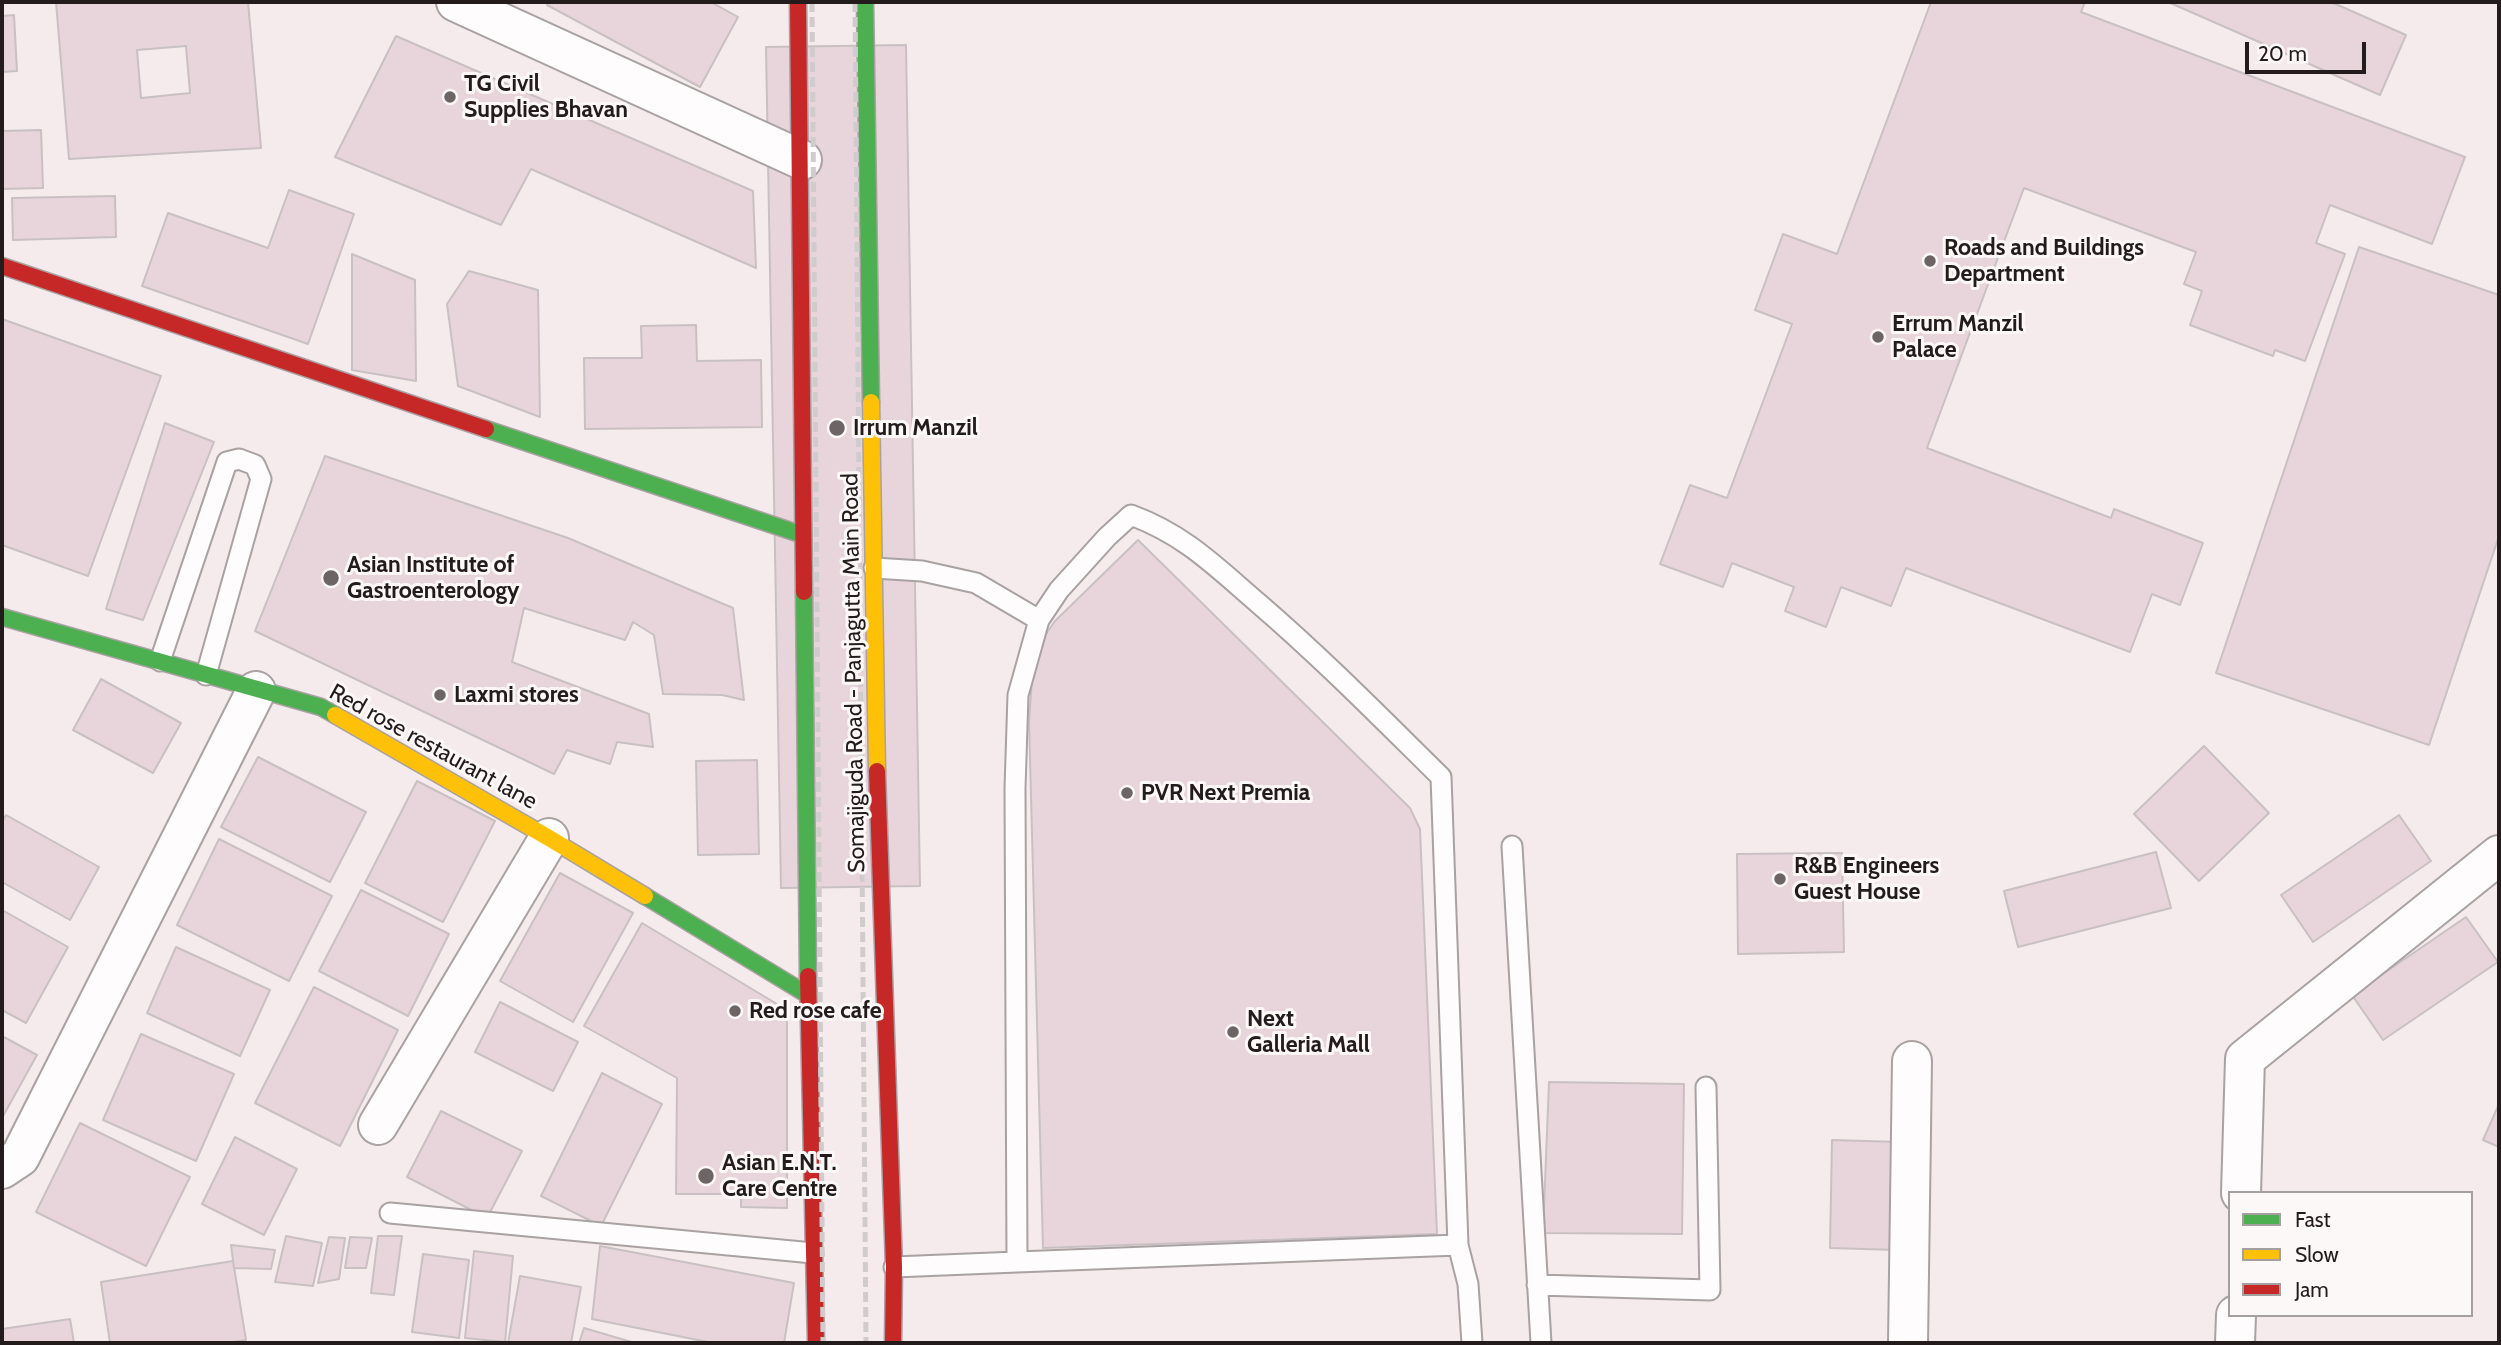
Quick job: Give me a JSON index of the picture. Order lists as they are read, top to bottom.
{
  "streets": {
    "main road": ["Somajiguda Road - Panjagutta Main Road", "Red rose restaurant lane"]
  },
  "crossings": [
    ["Somajiguda Road - Panjagutta Main Road", "Red rose restaurant lane"]
  ],
  "places": [
    "TG Civil Supplies Bhavan",
    "Roads and Buildings Department",
    "Errum Manzil Palace",
    "Irrum Manzil",
    "Asian Institute of Gastroenterology",
    "Laxmi stores",
    "PVR Next Premia",
    "R&B Engineers Guest House",
    "Red rose cafe",
    "Next Galleria Mall",
    "Asian E.N.T. Care Centre"
  ],
  "legend": ["Fast", "Slow", "Jam"],
  "scale_bar": "20 m"
}
